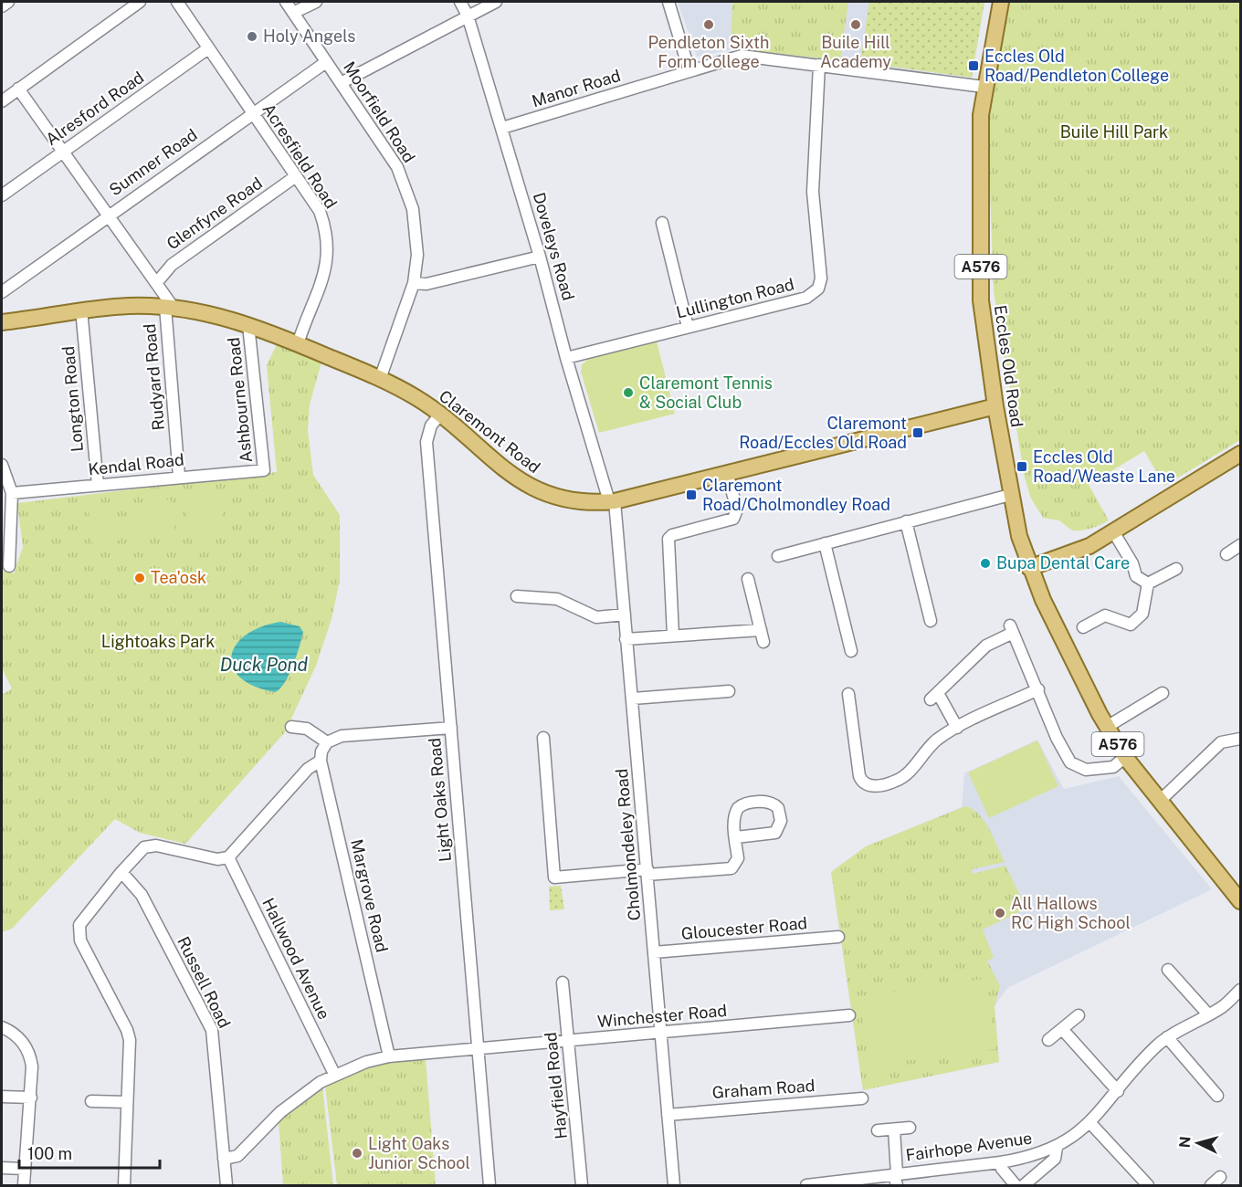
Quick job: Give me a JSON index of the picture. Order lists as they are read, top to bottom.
{
  "streets": {
    "main road": ["A576", "Eccles Old Road", "Claremont Road"],
    "street": [
      "Manor Road",
      "Alresford Road",
      "Moorfield Road",
      "Acresfield Road",
      "Sumner Road",
      "Glenfyne Road",
      "Doveleys Road",
      "Lullington Road",
      "Rudyard Road",
      "Longton Road",
      "Ashbourne Road",
      "Kendal Road",
      "Light Oaks Road",
      "Cholmondeley Road",
      "Margrove Road",
      "Gloucester Road",
      "Hallwood Avenue",
      "Russell Road",
      "Winchester Road",
      "Hayfield Road",
      "Graham Road",
      "Fairhope Avenue"
    ]
  },
  "crossings": [
    ["Manor Road", "Doveleys Road"],
    ["Manor Road", "Lullington Road"],
    ["Manor Road", "Eccles Old Road"],
    ["Alresford Road", "Acresfield Road"],
    ["Moorfield Road", "Sumner Road"],
    ["Moorfield Road", "Claremont Road"],
    ["Acresfield Road", "Sumner Road"],
    ["Acresfield Road", "Glenfyne Road"],
    ["Acresfield Road", "Claremont Road"],
    ["Doveleys Road", "Lullington Road"],
    ["Doveleys Road", "Claremont Road"],
    ["Doveleys Road", "Cholmondeley Road"],
    ["Eccles Old Road", "Claremont Road"],
    ["Rudyard Road", "Claremont Road"],
    ["Rudyard Road", "Kendal Road"],
    ["Longton Road", "Claremont Road"],
    ["Longton Road", "Kendal Road"],
    ["Ashbourne Road", "Claremont Road"],
    ["Ashbourne Road", "Kendal Road"],
    ["Claremont Road", "Light Oaks Road"],
    ["Claremont Road", "Cholmondeley Road"],
    ["Light Oaks Road", "Winchester Road"],
    ["Cholmondeley Road", "Gloucester Road"],
    ["Cholmondeley Road", "Winchester Road"],
    ["Cholmondeley Road", "Graham Road"],
    ["Margrove Road", "Winchester Road"],
    ["Hallwood Avenue", "Winchester Road"],
    ["Russell Road", "Winchester Road"],
    ["Winchester Road", "Hayfield Road"]
  ],
  "water": ["Duck Pond"],
  "parks": ["Buile Hill Park", "Lightoaks Park"],
  "places": {
    "other": [
      "Pendleton Sixth Form College",
      "Buile Hill Academy",
      "Holy Angels",
      "Claremont Tennis & Social Club",
      "Bupa Dental Care",
      "Tea'osk",
      "All Hallows RC High School",
      "Light Oaks Junior School"
    ],
    "transit": [
      "Eccles Old Road/Pendleton College",
      "Claremont Road/Eccles Old Road",
      "Eccles Old Road/Weaste Lane",
      "Claremont Road/Cholmondley Road"
    ]
  },
  "scale_bar": "100 m",
  "north": "left"
}
